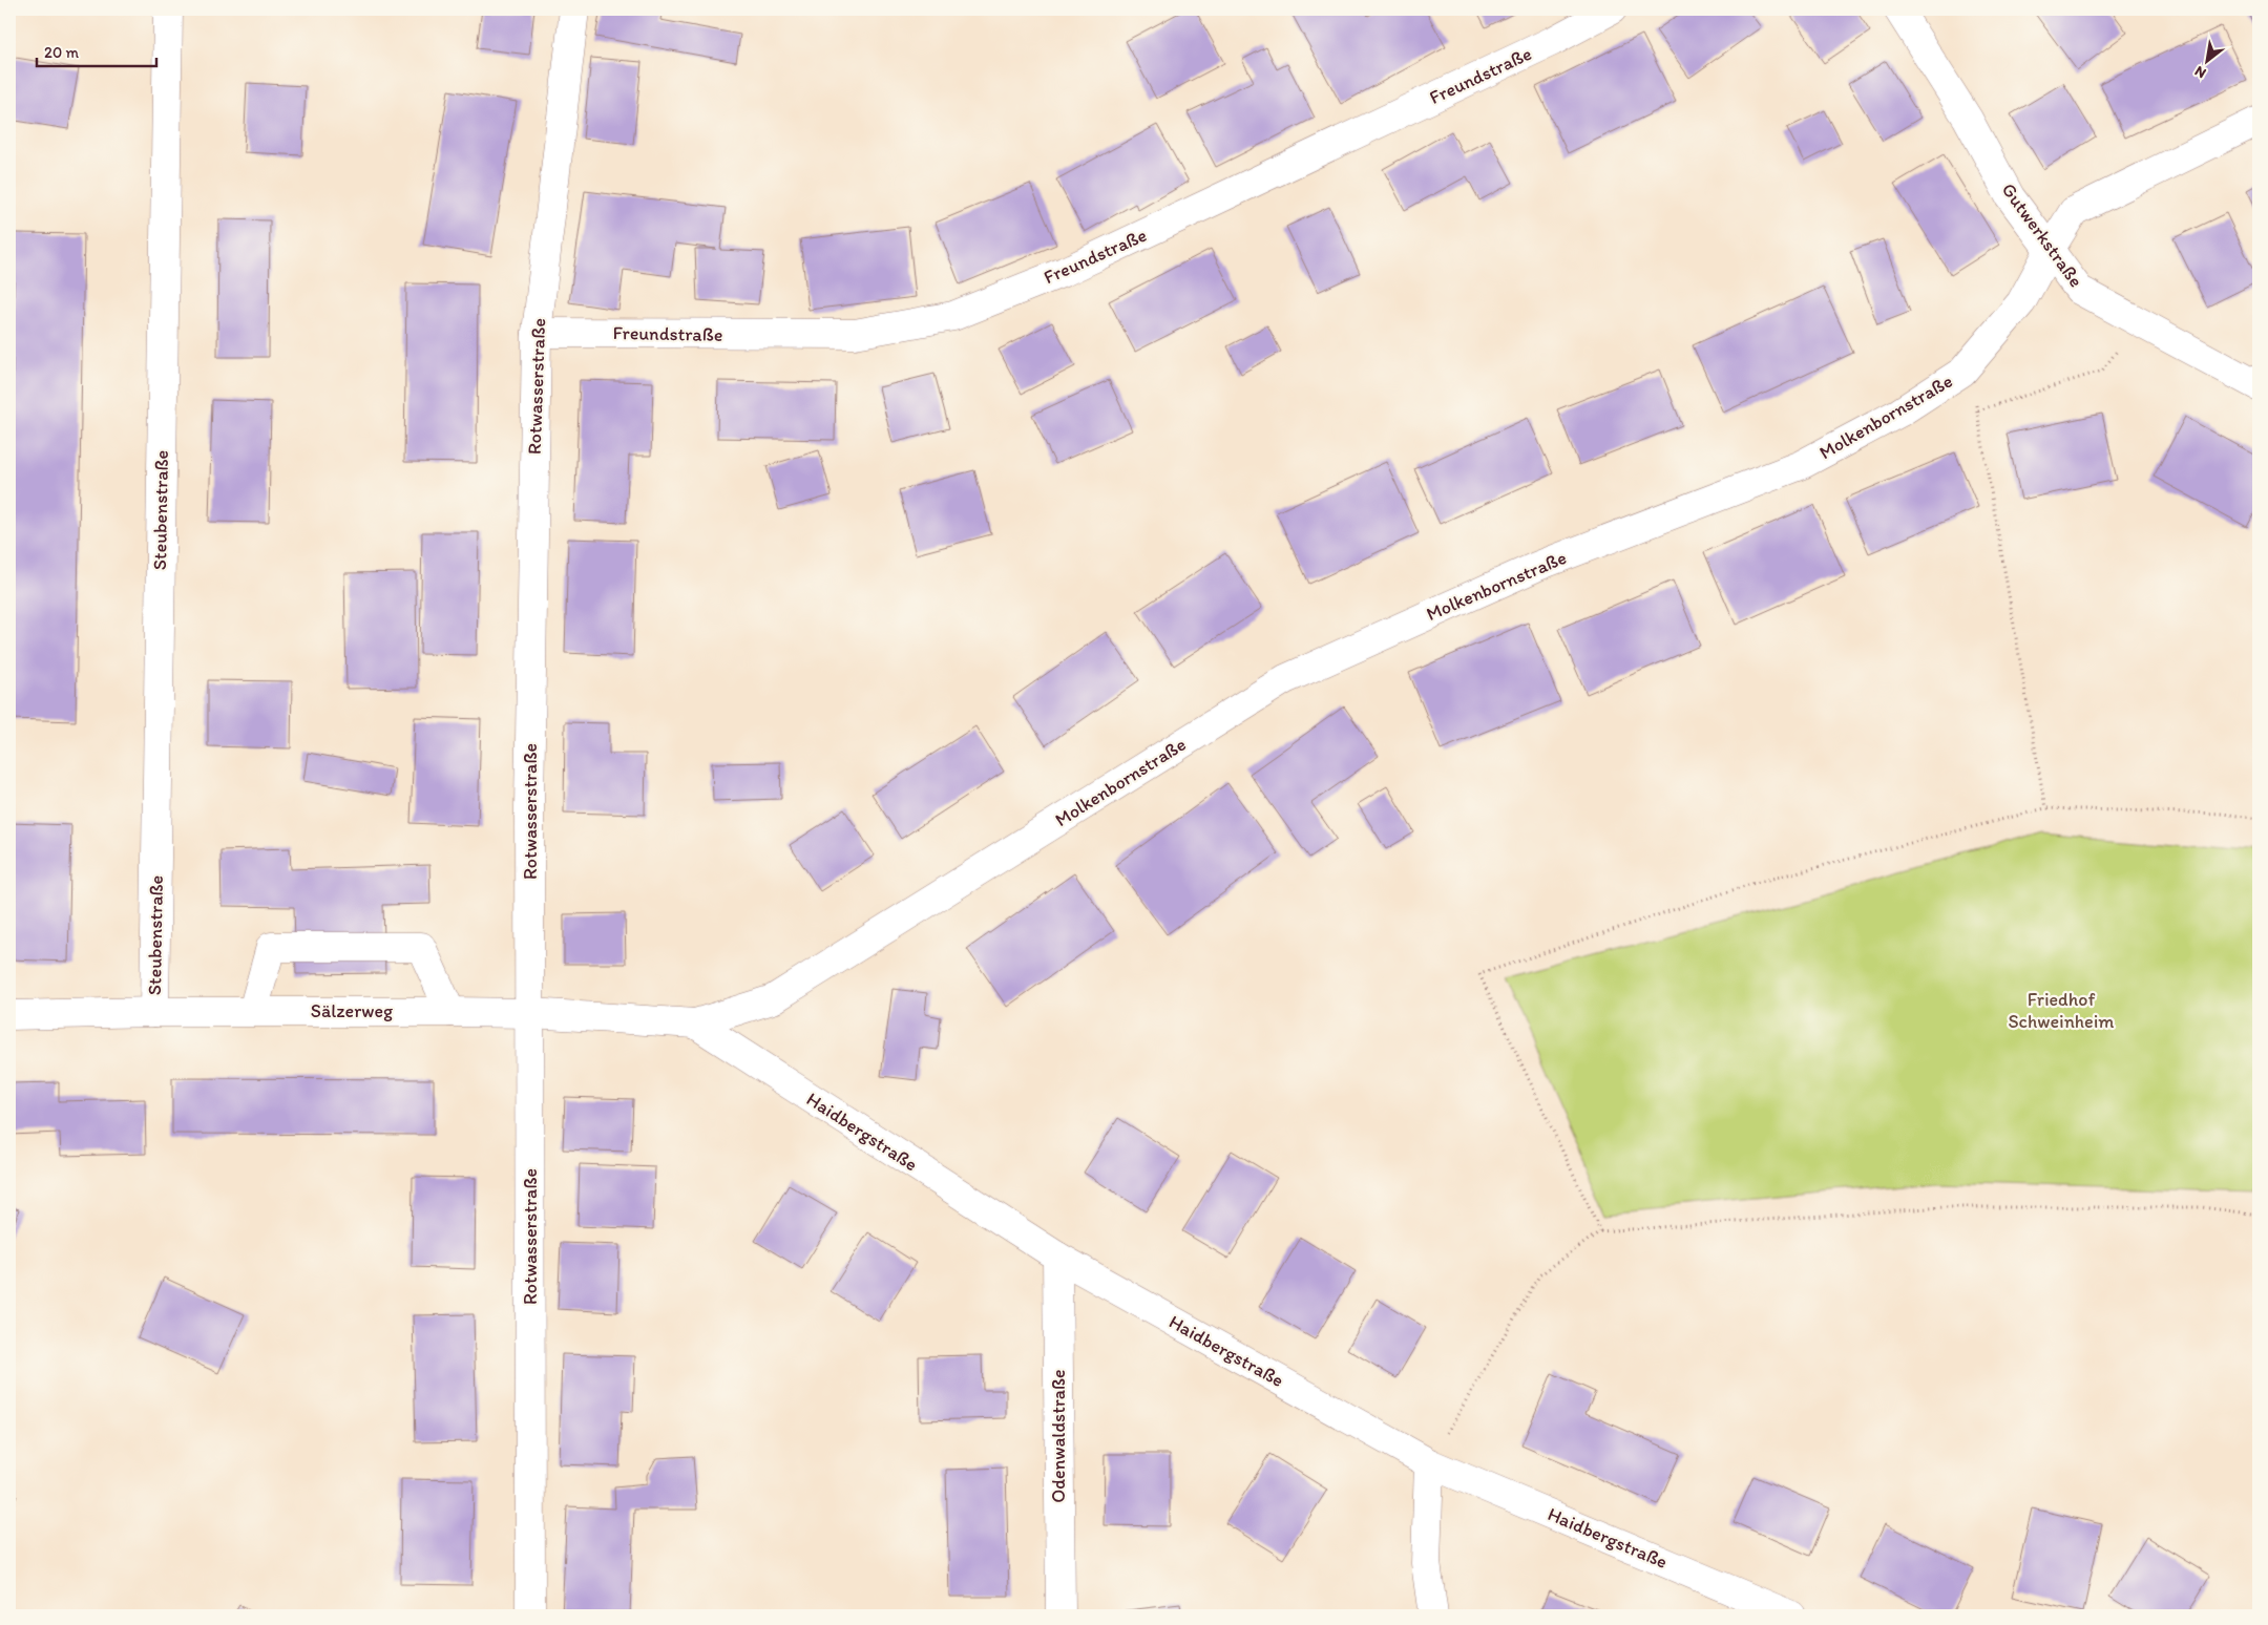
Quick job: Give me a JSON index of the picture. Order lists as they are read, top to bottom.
{
  "streets": {
    "street": [
      "Freundstraße",
      "Gutwerkstraße",
      "Rotwasserstraße",
      "Molkenbornstraße",
      "Steubenstraße",
      "Sälzerweg",
      "Haidbergstraße",
      "Odenwaldstraße"
    ]
  },
  "crossings": [
    ["Freundstraße", "Rotwasserstraße"],
    ["Gutwerkstraße", "Molkenbornstraße"],
    ["Rotwasserstraße", "Sälzerweg"],
    ["Molkenbornstraße", "Sälzerweg"],
    ["Molkenbornstraße", "Haidbergstraße"],
    ["Steubenstraße", "Sälzerweg"],
    ["Sälzerweg", "Haidbergstraße"],
    ["Haidbergstraße", "Odenwaldstraße"]
  ],
  "parks": ["Friedhof Schweinheim"],
  "scale_bar": "20 m",
  "north": "bottom left"
}
